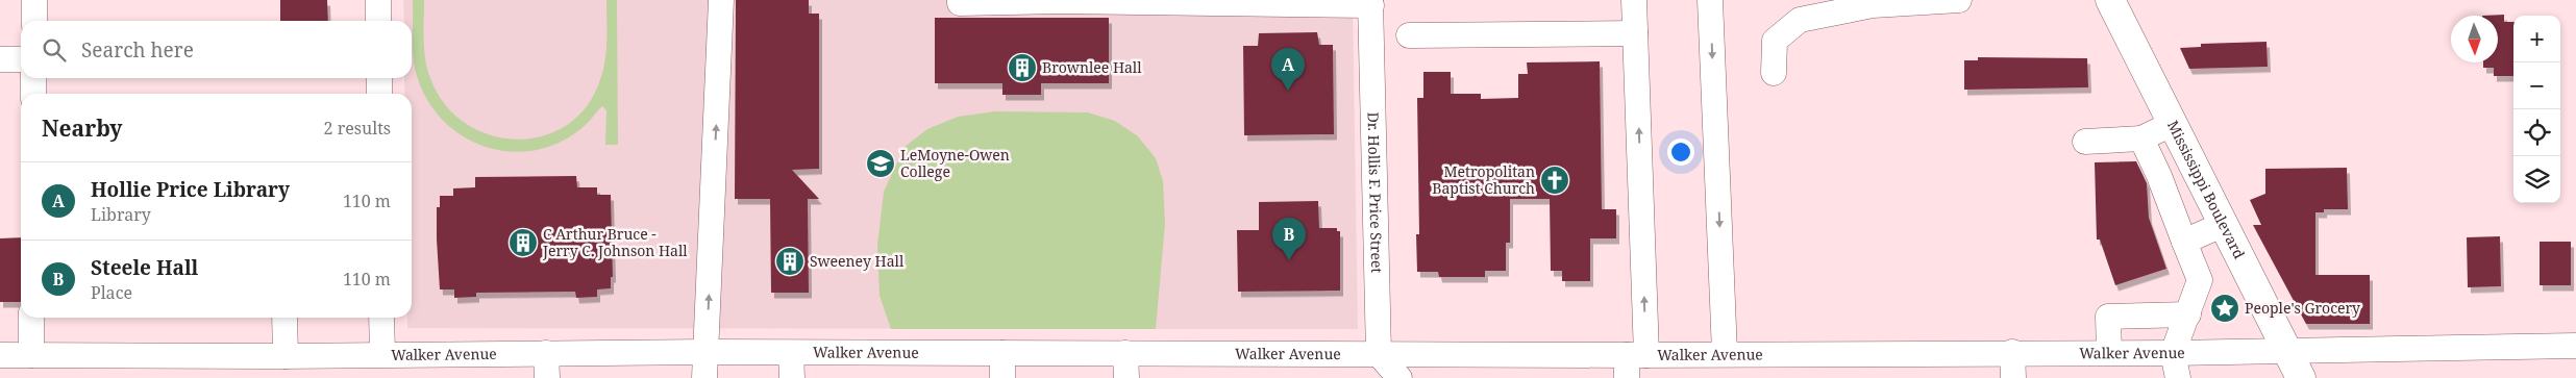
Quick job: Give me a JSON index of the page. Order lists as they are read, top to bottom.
{
  "streets": {
    "main road": ["Mississippi Boulevard"],
    "street": ["Dr. Hollis F. Price Street", "Walker Avenue"]
  },
  "crossings": [
    ["Mississippi Boulevard", "Walker Avenue"],
    ["Dr. Hollis F. Price Street", "Walker Avenue"]
  ],
  "places": {
    "building": ["Brownlee Hall", "C Arthur Bruce - Jerry C. Johnson Hall", "Sweeney Hall"],
    "school or university": ["LeMoyne-Owen College"],
    "church": ["Metropolitan Baptist Church"],
    "place": ["People's Grocery"]
  },
  "north": "bottom",
  "page": {
    "map_buttons": ["+", "−"],
    "search": "Search here",
    "pins": ["A", "B"],
    "heading": ["Nearby", "2 results"],
    "list": [
      {
        "mark": "A",
        "name": "Hollie Price Library",
        "note": "Library",
        "value": "110 m"
      },
      {
        "mark": "B",
        "name": "Steele Hall",
        "note": "Place",
        "value": "110 m"
      }
    ]
  }
}
